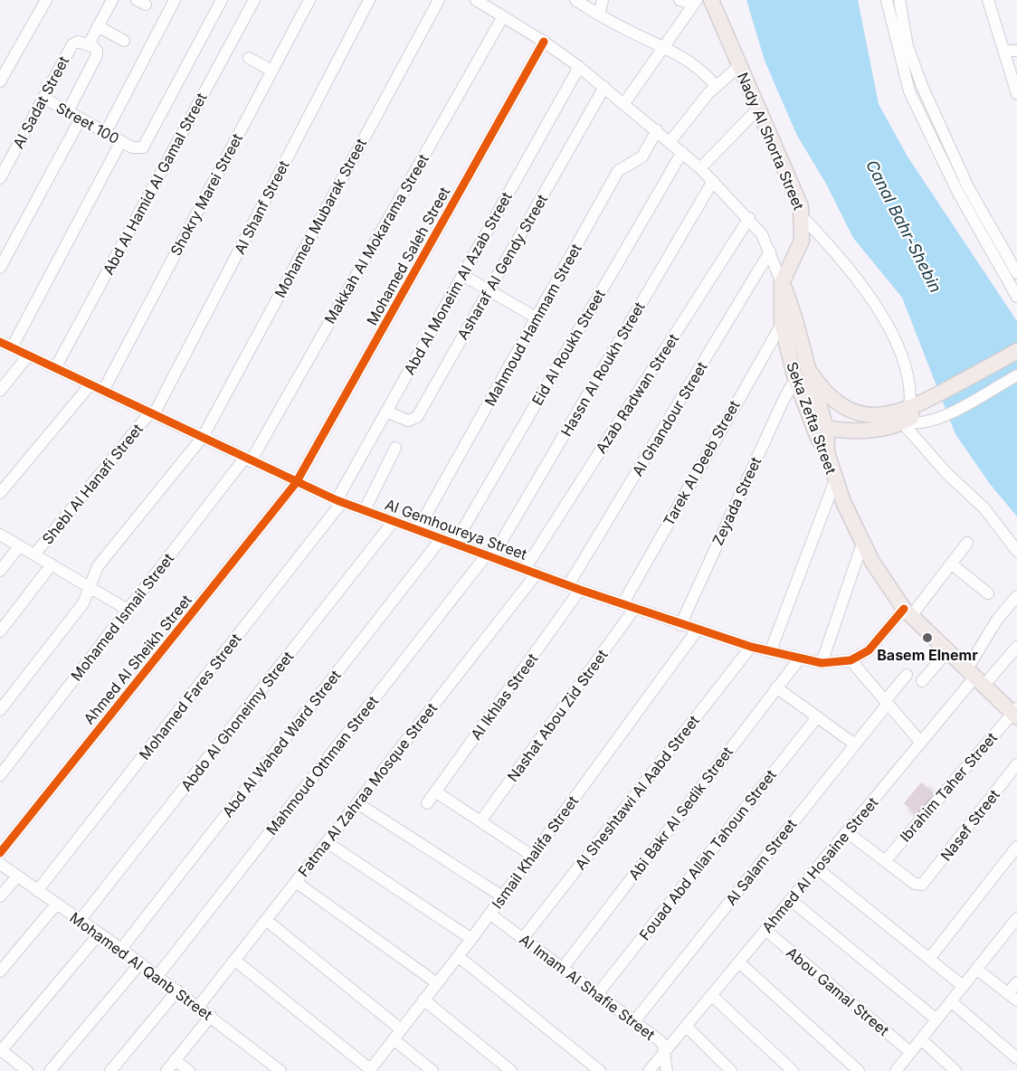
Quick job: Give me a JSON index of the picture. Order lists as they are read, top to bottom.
{
  "streets": {
    "main road": ["Nady Al Shorta Street", "Seka Zefta Street"],
    "street": [
      "Al Sadat Street",
      "Street 100",
      "Abd Al Hamid Al Gamal Street",
      "Shokry Marei Street",
      "Al Shanf Street",
      "Mohamed Mubarak Street",
      "Makkah Al Mokarama Street",
      "Mohamed Saleh Street",
      "Asharaf Al Gendy Street",
      "Abd Al Moneim Al Azab Street",
      "Mahmoud Hammam Street",
      "Eid Al Roukh Street",
      "Hassn Al Roukh Street",
      "Azab Radwan Street",
      "Al Ghandour Street",
      "Tarek Al Deeb Street",
      "Shebl Al Hanafi Street",
      "Zeyada Street",
      "Al Gemhoureya Street",
      "Mohamed Ismail Street",
      "Ahmed Al Sheikh Street",
      "Mohamed Fares Street",
      "Al Ikhlas Street",
      "Nashat Abou Zid Street",
      "Abdo Al Ghoneimy Street",
      "Abd Al Wahed Ward Street",
      "Mahmoud Othman Street",
      "Ibrahim Taher Street",
      "Fatma Al Zahraa Mosque Street",
      "Al Sheshtawi Al Aabd Street",
      "Abi Bakr Al Sedik Street",
      "Nasef Street",
      "Ismail Khalifa Street",
      "Fouad Abd Allah Tahoun Street",
      "Al Salam Street",
      "Ahmed Al Hosaine Street",
      "Mohamed Al Qanb Street",
      "Al Imam Al Shafie Street",
      "Abou Gamal Street"
    ]
  },
  "crossings": [
    ["Al Sadat Street", "Street 100"],
    ["Nady Al Shorta Street", "Seka Zefta Street"],
    ["Abd Al Hamid Al Gamal Street", "Al Gemhoureya Street"],
    ["Shokry Marei Street", "Al Gemhoureya Street"],
    ["Al Shanf Street", "Shebl Al Hanafi Street"],
    ["Al Shanf Street", "Al Gemhoureya Street"],
    ["Mohamed Mubarak Street", "Al Gemhoureya Street"],
    ["Makkah Al Mokarama Street", "Seka Zefta Street"],
    ["Makkah Al Mokarama Street", "Al Gemhoureya Street"],
    ["Makkah Al Mokarama Street", "Mohamed Ismail Street"],
    ["Mohamed Saleh Street", "Seka Zefta Street"],
    ["Mohamed Saleh Street", "Al Gemhoureya Street"],
    ["Mohamed Saleh Street", "Ahmed Al Sheikh Street"],
    ["Asharaf Al Gendy Street", "Abd Al Moneim Al Azab Street"],
    ["Asharaf Al Gendy Street", "Seka Zefta Street"],
    ["Abd Al Moneim Al Azab Street", "Seka Zefta Street"],
    ["Abd Al Moneim Al Azab Street", "Al Gemhoureya Street"],
    ["Abd Al Moneim Al Azab Street", "Mohamed Fares Street"],
    ["Mahmoud Hammam Street", "Seka Zefta Street"],
    ["Mahmoud Hammam Street", "Al Gemhoureya Street"],
    ["Eid Al Roukh Street", "Seka Zefta Street"],
    ["Eid Al Roukh Street", "Al Gemhoureya Street"],
    ["Hassn Al Roukh Street", "Seka Zefta Street"],
    ["Hassn Al Roukh Street", "Al Gemhoureya Street"],
    ["Hassn Al Roukh Street", "Mahmoud Othman Street"],
    ["Azab Radwan Street", "Seka Zefta Street"],
    ["Azab Radwan Street", "Al Gemhoureya Street"],
    ["Seka Zefta Street", "Al Ghandour Street"],
    ["Seka Zefta Street", "Tarek Al Deeb Street"],
    ["Seka Zefta Street", "Zeyada Street"],
    ["Seka Zefta Street", "Al Gemhoureya Street"],
    ["Seka Zefta Street", "Ibrahim Taher Street"],
    ["Seka Zefta Street", "Ahmed Al Hosaine Street"],
    ["Al Ghandour Street", "Al Gemhoureya Street"],
    ["Tarek Al Deeb Street", "Al Gemhoureya Street"],
    ["Shebl Al Hanafi Street", "Al Gemhoureya Street"],
    ["Zeyada Street", "Al Gemhoureya Street"],
    ["Al Gemhoureya Street", "Mohamed Ismail Street"],
    ["Al Gemhoureya Street", "Ahmed Al Sheikh Street"],
    ["Al Gemhoureya Street", "Mohamed Fares Street"],
    ["Al Gemhoureya Street", "Al Ikhlas Street"],
    ["Al Gemhoureya Street", "Nashat Abou Zid Street"],
    ["Al Gemhoureya Street", "Abdo Al Ghoneimy Street"],
    ["Al Gemhoureya Street", "Abd Al Wahed Ward Street"],
    ["Al Gemhoureya Street", "Mahmoud Othman Street"],
    ["Al Gemhoureya Street", "Fatma Al Zahraa Mosque Street"],
    ["Al Gemhoureya Street", "Al Sheshtawi Al Aabd Street"],
    ["Al Gemhoureya Street", "Abi Bakr Al Sedik Street"],
    ["Al Gemhoureya Street", "Ismail Khalifa Street"],
    ["Mohamed Fares Street", "Mohamed Al Qanb Street"],
    ["Abdo Al Ghoneimy Street", "Mohamed Al Qanb Street"],
    ["Abd Al Wahed Ward Street", "Mohamed Al Qanb Street"],
    ["Mahmoud Othman Street", "Mohamed Al Qanb Street"],
    ["Ibrahim Taher Street", "Nasef Street"],
    ["Fatma Al Zahraa Mosque Street", "Mohamed Al Qanb Street"],
    ["Al Sheshtawi Al Aabd Street", "Al Imam Al Shafie Street"],
    ["Abi Bakr Al Sedik Street", "Al Imam Al Shafie Street"],
    ["Ismail Khalifa Street", "Al Imam Al Shafie Street"],
    ["Fouad Abd Allah Tahoun Street", "Al Imam Al Shafie Street"],
    ["Al Salam Street", "Al Imam Al Shafie Street"],
    ["Ahmed Al Hosaine Street", "Al Imam Al Shafie Street"],
    ["Ahmed Al Hosaine Street", "Abou Gamal Street"]
  ],
  "water": ["Canal Bahr-Shebin"],
  "places": ["Basem Elnemr"]
}
